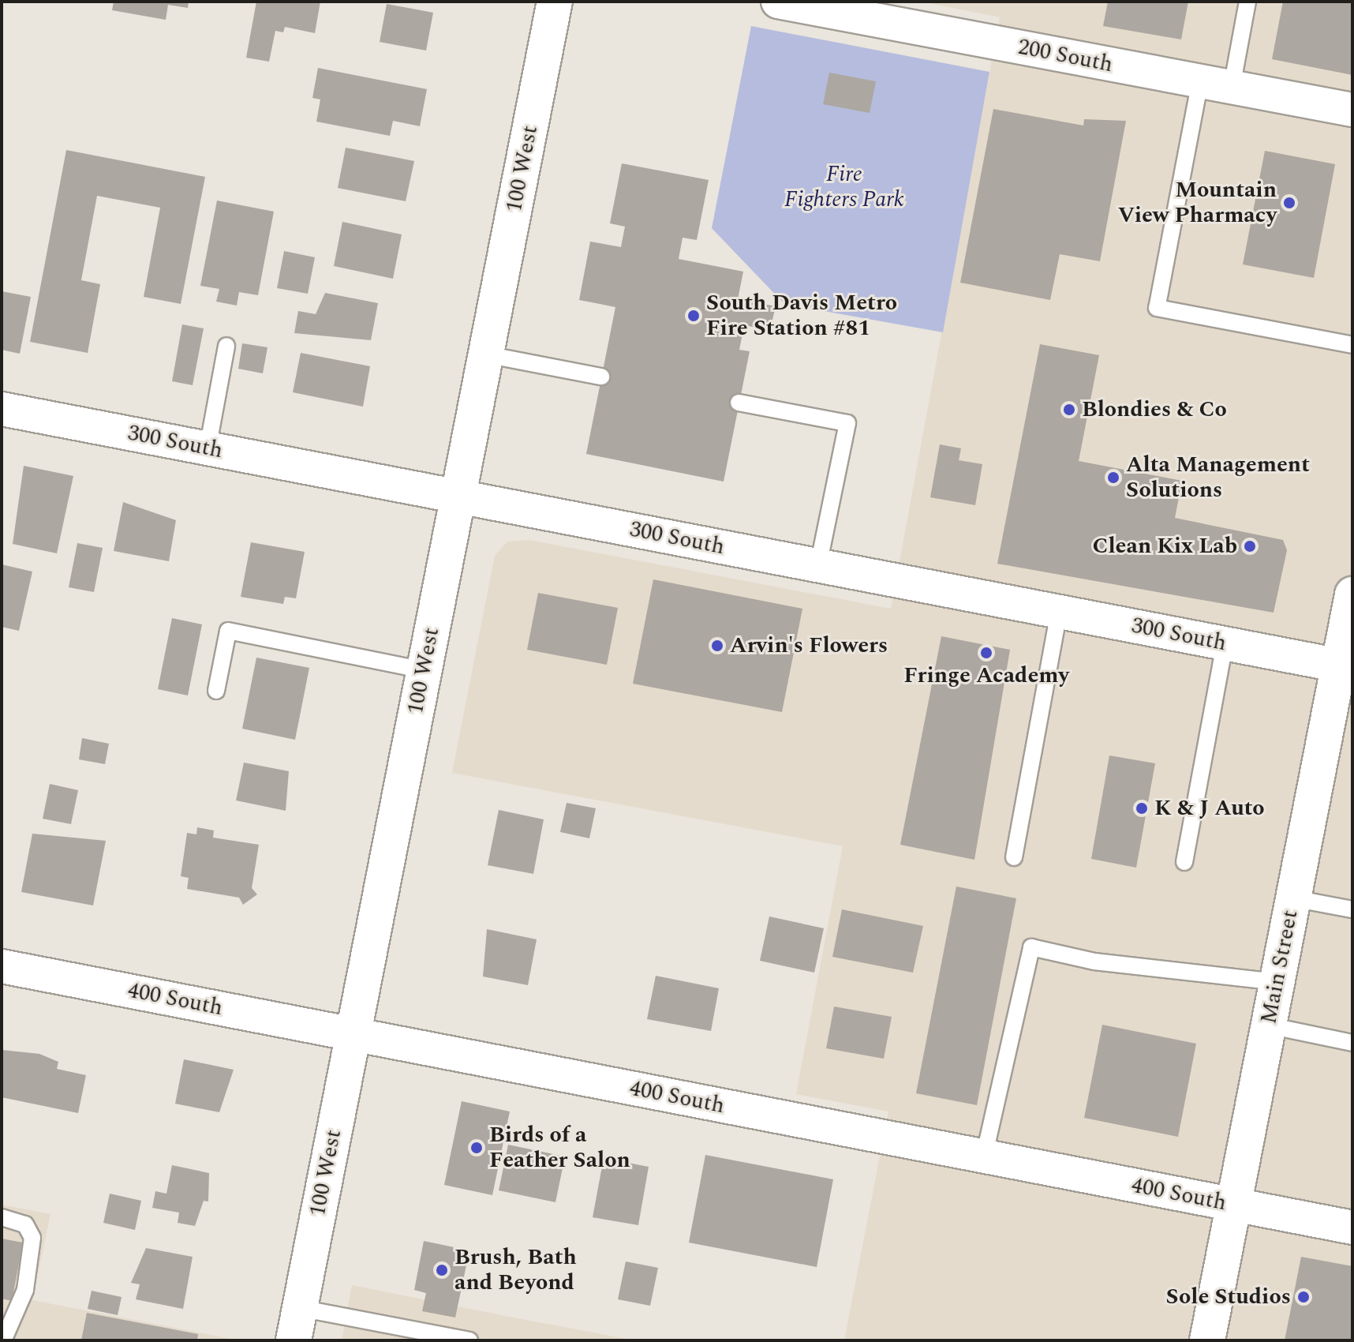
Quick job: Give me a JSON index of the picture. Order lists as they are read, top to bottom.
{
  "streets": {
    "street": [
      "200 South",
      "100 West",
      "300 South",
      "Main Street",
      "400 South"
    ]
  },
  "crossings": [
    ["100 West", "300 South"],
    ["100 West", "400 South"],
    ["300 South", "Main Street"],
    ["Main Street", "400 South"]
  ],
  "parks": ["Fire Fighters Park"],
  "places": [
    "Mountain View Pharmacy",
    "South Davis Metro Fire Station #81",
    "Blondies & Co",
    "Alta Management Solutions",
    "Clean Kix Lab",
    "Arvin's Flowers",
    "Fringe Academy",
    "K & J Auto",
    "Birds of a Feather Salon",
    "Brush, Bath and Beyond",
    "Sole Studios"
  ]
}
